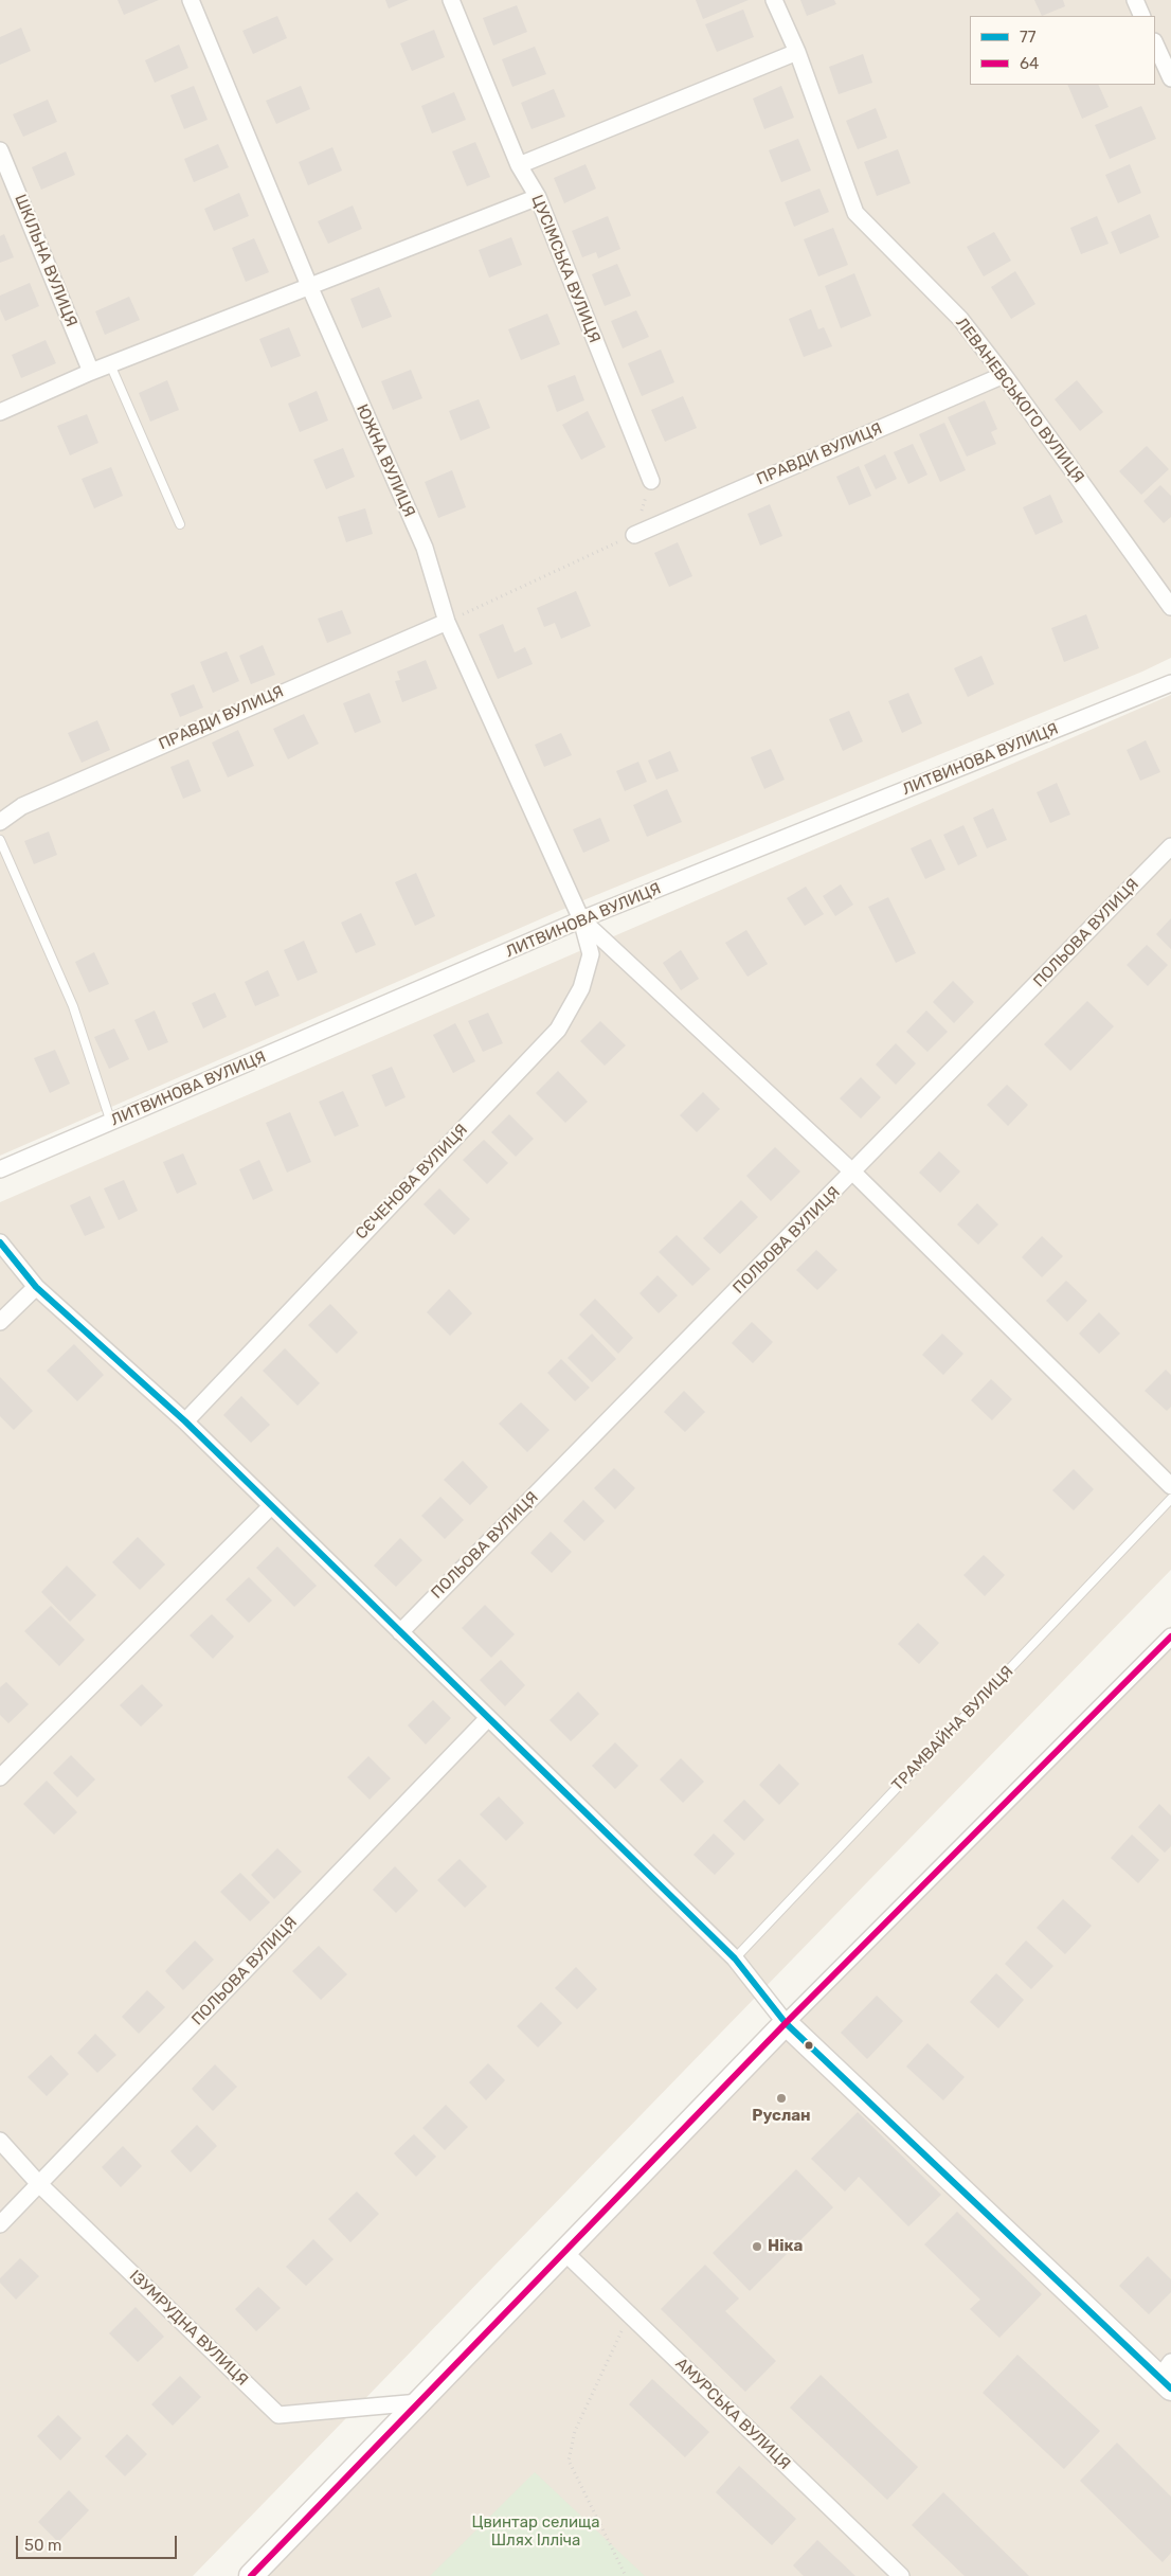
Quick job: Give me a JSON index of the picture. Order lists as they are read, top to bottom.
{
  "streets": {
    "street": [
      "ШКІЛЬНА ВУЛИЦЯ",
      "ЦУСІМСЬКА ВУЛИЦЯ",
      "ЛЕВАНЕВСЬКОГО ВУЛИЦЯ",
      "ПРАВДИ ВУЛИЦЯ",
      "ЮЖНА ВУЛИЦЯ",
      "ЛИТВИНОВА ВУЛИЦЯ",
      "ПОЛЬОВА ВУЛИЦЯ",
      "СЄЧЕНОВА ВУЛИЦЯ",
      "ІЗУМРУДНА ВУЛИЦЯ",
      "АМУРСЬКА ВУЛИЦЯ"
    ],
    "lane": ["ТРАМВАЙНА ВУЛИЦЯ"]
  },
  "crossings": [
    ["ЛЕВАНЕВСЬКОГО ВУЛИЦЯ", "ПРАВДИ ВУЛИЦЯ"],
    ["ПРАВДИ ВУЛИЦЯ", "ЮЖНА ВУЛИЦЯ"],
    ["ЮЖНА ВУЛИЦЯ", "ЛИТВИНОВА ВУЛИЦЯ"],
    ["ЮЖНА ВУЛИЦЯ", "СЄЧЕНОВА ВУЛИЦЯ"],
    ["ЛИТВИНОВА ВУЛИЦЯ", "СЄЧЕНОВА ВУЛИЦЯ"],
    ["ПОЛЬОВА ВУЛИЦЯ", "ІЗУМРУДНА ВУЛИЦЯ"]
  ],
  "parks": ["Цвинтар селища Шлях Ілліча"],
  "places": ["Руслан", "Ніка"],
  "lines": ["transit line 77", "transit line 64"],
  "legend": ["77", "64"],
  "scale_bar": "50 m"
}
